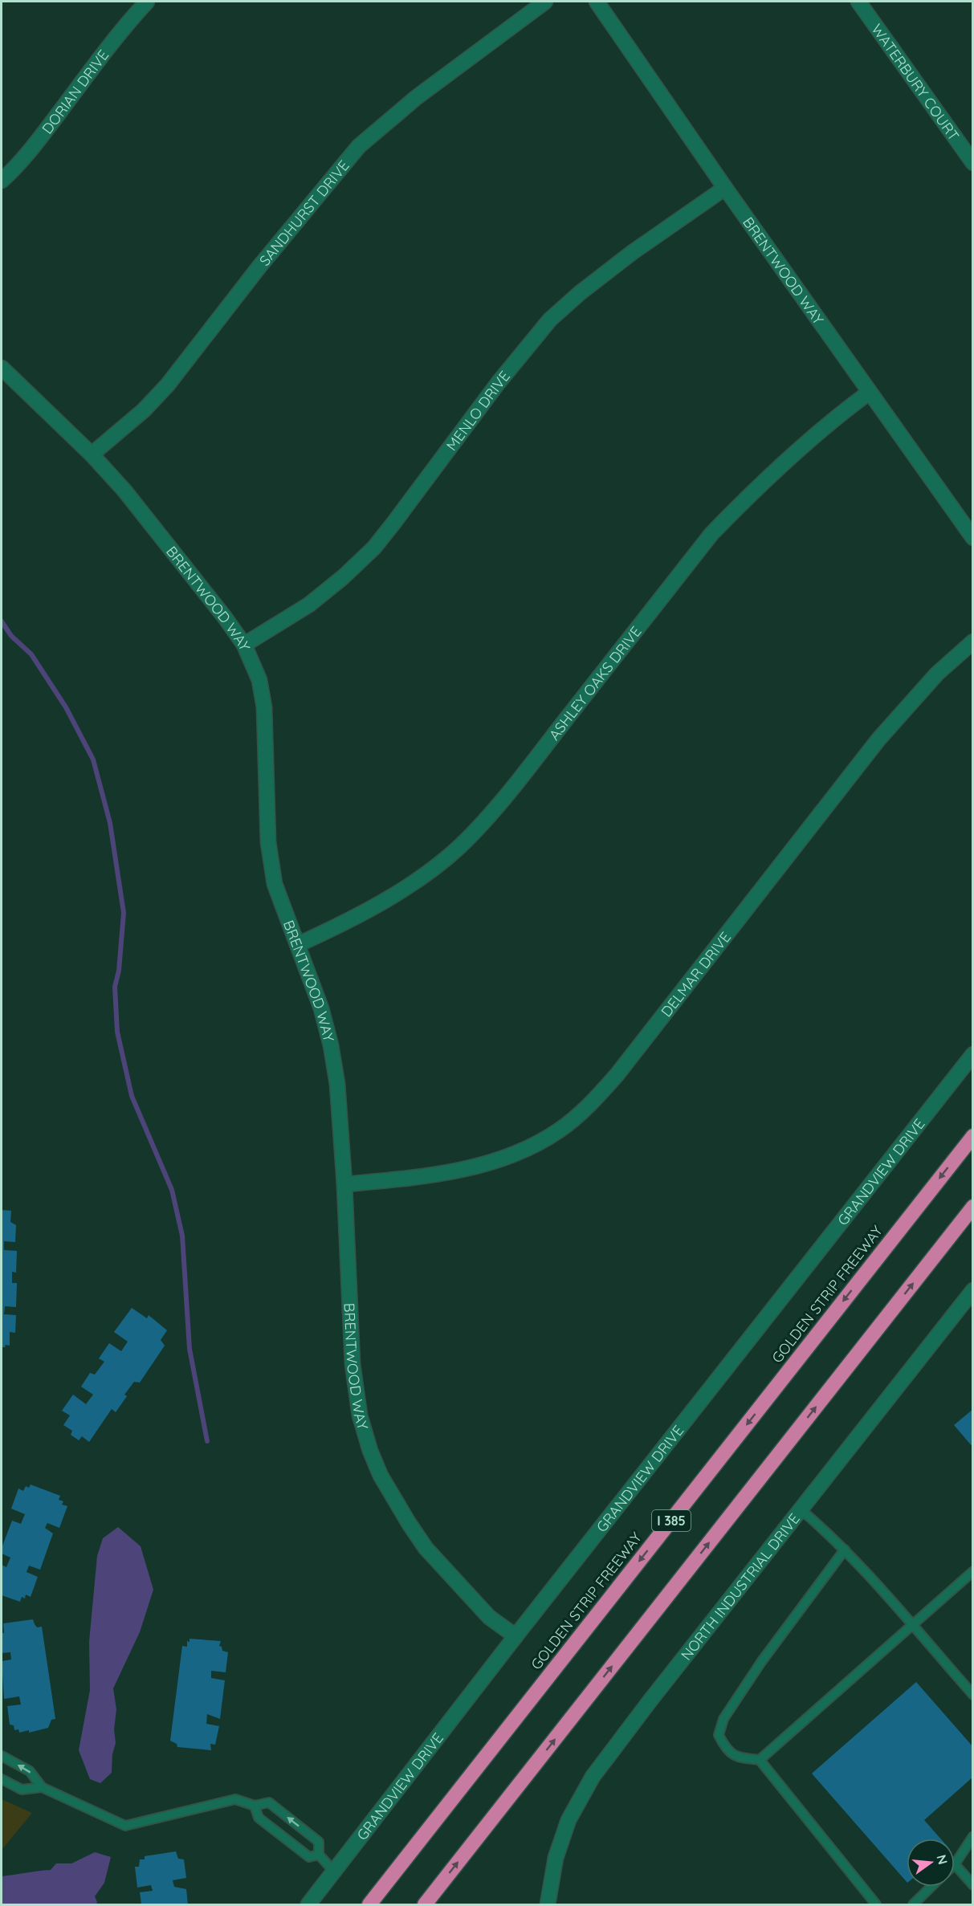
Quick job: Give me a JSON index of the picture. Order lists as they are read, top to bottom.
{
  "streets": {
    "highway": ["GOLDEN STRIP FREEWAY", "I 385"],
    "street": [
      "WATERBURY COURT",
      "DORIAN DRIVE",
      "SANDHURST DRIVE",
      "BRENTWOOD WAY",
      "MENLO DRIVE",
      "ASHLEY OAKS DRIVE",
      "DELMAR DRIVE",
      "GRANDVIEW DRIVE",
      "NORTH INDUSTRIAL DRIVE"
    ]
  },
  "crossings": [
    ["SANDHURST DRIVE", "BRENTWOOD WAY"],
    ["BRENTWOOD WAY", "MENLO DRIVE"],
    ["BRENTWOOD WAY", "ASHLEY OAKS DRIVE"],
    ["BRENTWOOD WAY", "DELMAR DRIVE"],
    ["BRENTWOOD WAY", "GRANDVIEW DRIVE"]
  ],
  "north": "right"
}
